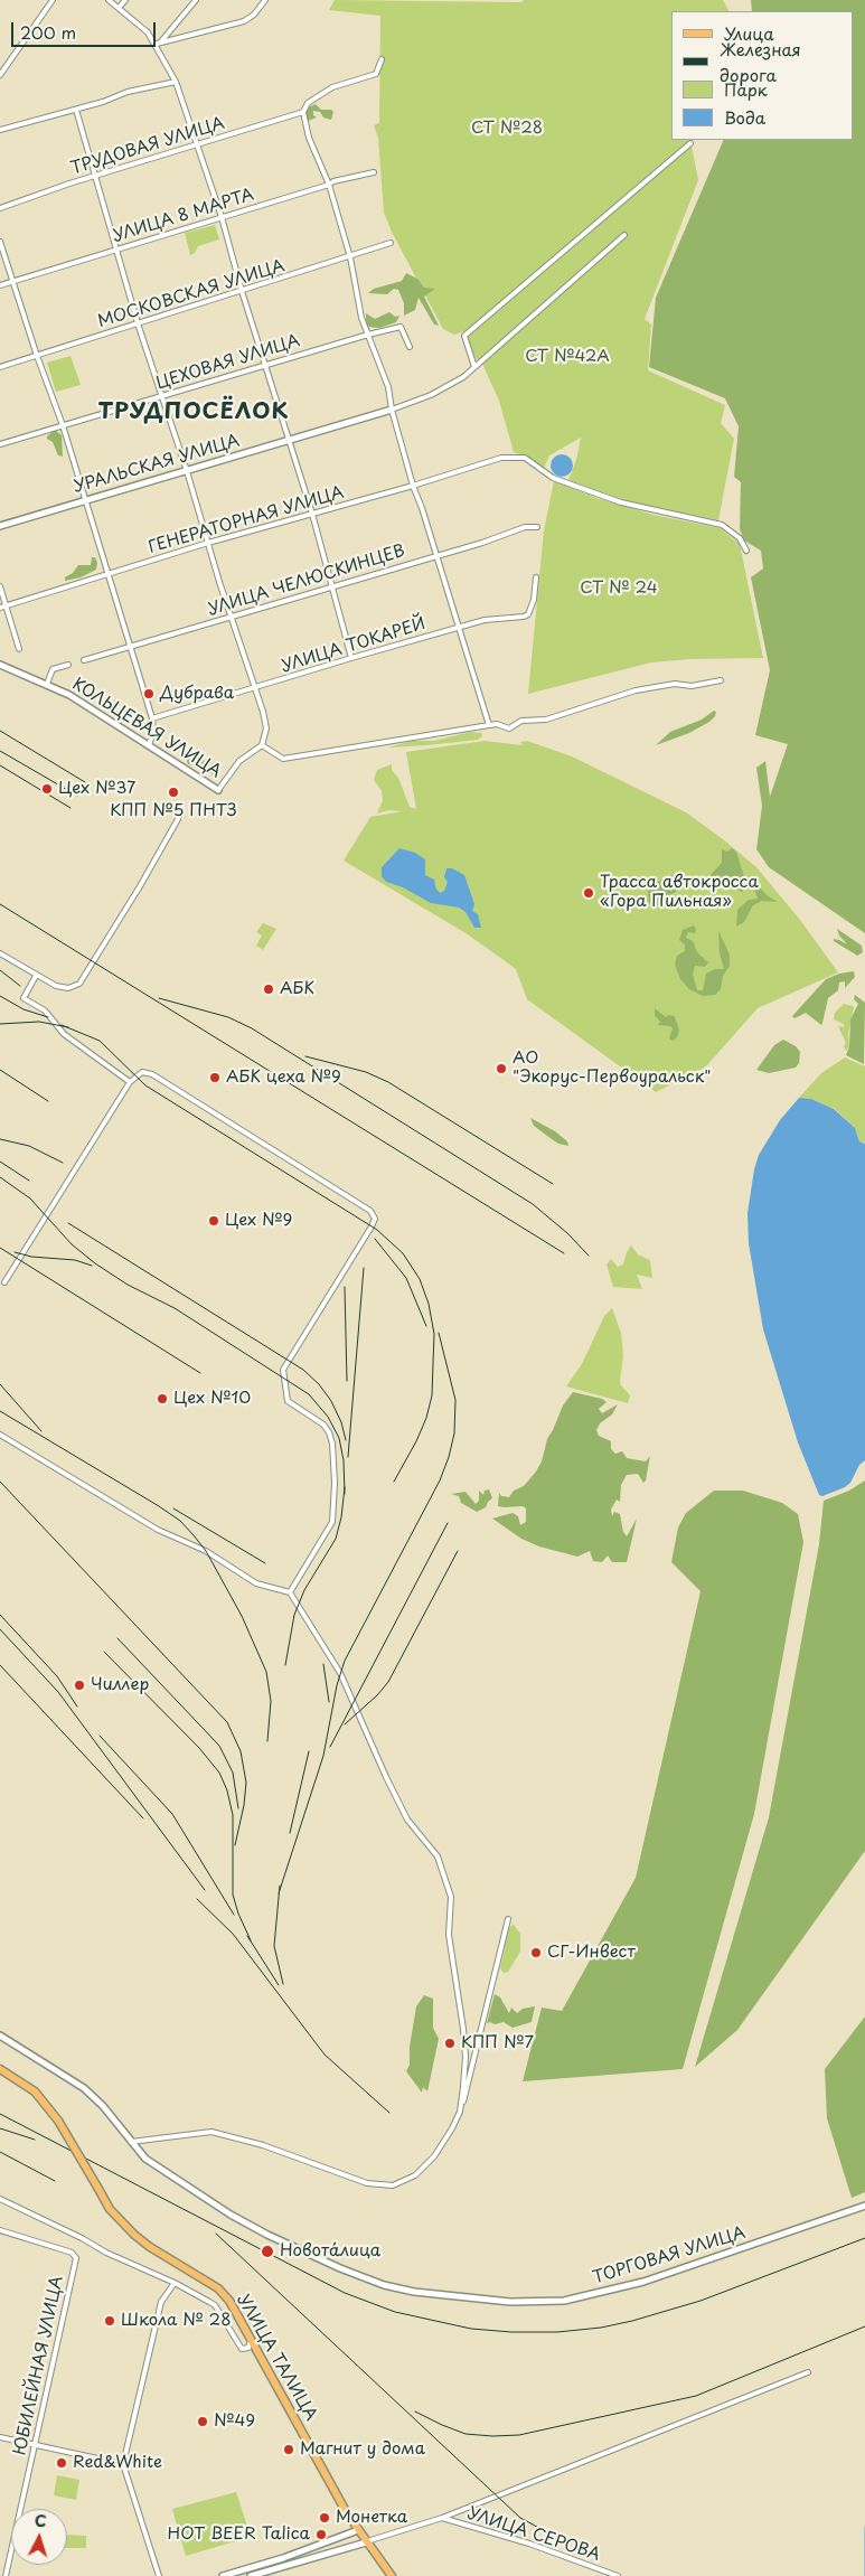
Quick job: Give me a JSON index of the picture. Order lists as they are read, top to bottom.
{
  "streets": {
    "main road": ["УЛИЦА ТАЛИЦА"],
    "street": [
      "ТРУДОВАЯ УЛИЦА",
      "УЛИЦА 8 МАРТА",
      "МОСКОВСКАЯ УЛИЦА",
      "ЦЕХОВАЯ УЛИЦА",
      "УРАЛЬСКАЯ УЛИЦА",
      "ГЕНЕРАТОРНАЯ УЛИЦА",
      "УЛИЦА ЧЕЛЮСКИНЦЕВ",
      "УЛИЦА ТОКАРЕЙ",
      "КОЛЬЦЕВАЯ УЛИЦА",
      "ТОРГОВАЯ УЛИЦА",
      "ЮБИЛЕЙНАЯ УЛИЦА",
      "УЛИЦА СЕРОВА"
    ]
  },
  "districts": ["ТРУДПОСЁЛОК"],
  "parks": ["СТ №28", "СТ №42А", "СТ № 24"],
  "places": [
    "Дубрава",
    "Цех №37",
    "КПП №5 ПНТЗ",
    "Трасса автокросса «Гора Пильная»",
    "АБК",
    "АО \"Экорус-Первоуральск\"",
    "АБК цеха №9",
    "Цех №9",
    "Цех №10",
    "Чиллер",
    "СГ-Инвест",
    "КПП №7",
    "Новота́лица",
    "Школа № 28",
    "№49",
    "Магнит у дома",
    "Red&White",
    "Монетка",
    "HOT BEER Talica"
  ],
  "legend": [
    "Улица",
    "Железная дорога",
    "Парк",
    "Вода"
  ],
  "scale_bar": "200 m",
  "north": "top"
}
